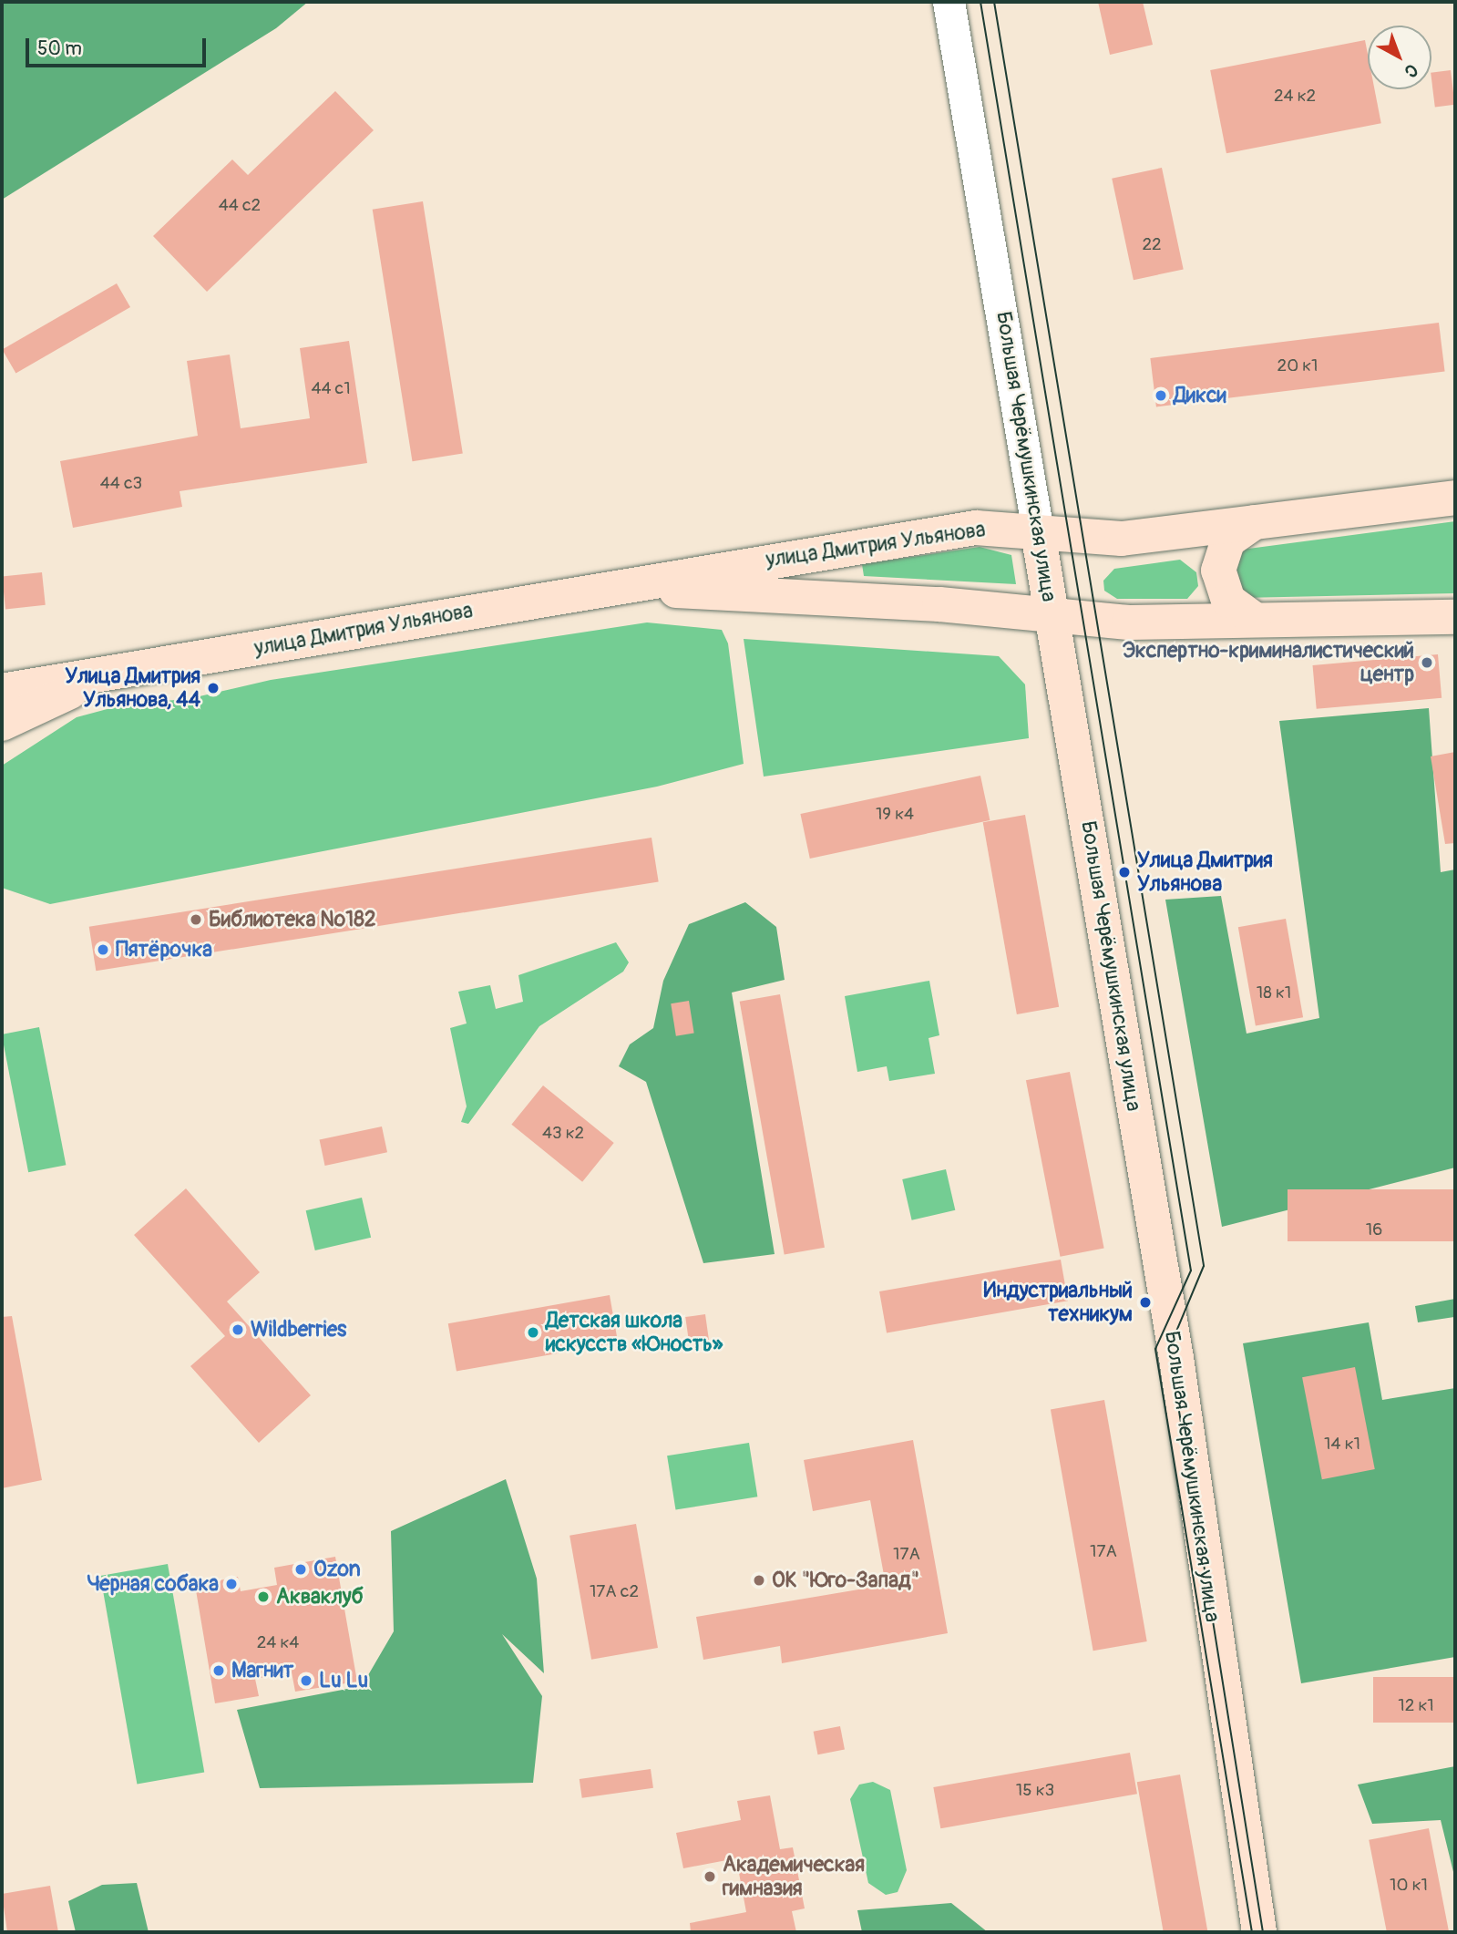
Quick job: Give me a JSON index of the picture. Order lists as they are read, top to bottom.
{
  "streets": {
    "main road": ["Большая Черёмушкинская улица", "улица Дмитрия Ульянова"]
  },
  "crossings": [
    ["Большая Черёмушкинская улица", "улица Дмитрия Ульянова"]
  ],
  "places": [
    "Дикси",
    "Экспертно-криминалистический центр",
    "Улица Дмитрия Ульянова, 44",
    "Улица Дмитрия Ульянова",
    "Библиотека №182",
    "Пятёрочка",
    "Индустриальный техникум",
    "Wildberries",
    "Детская школа искусств «Юность»",
    "Ozon",
    "ОК \"Юго-Запад\"",
    "Черная собака",
    "Акваклуб",
    "Магнит",
    "Lu Lu",
    "Академическая гимназия"
  ],
  "house_numbers": [
    "24 к2",
    "44 с2",
    "22",
    "20 к1",
    "44 с1",
    "44 с3",
    "19 к4",
    "18 к1",
    "43 к2",
    "16",
    "14 к1",
    "17А",
    "17А",
    "17А с2",
    "24 к4",
    "12 к1",
    "15 к3",
    "10 к1"
  ],
  "scale_bar": "50 m",
  "north": "bottom right"
}
